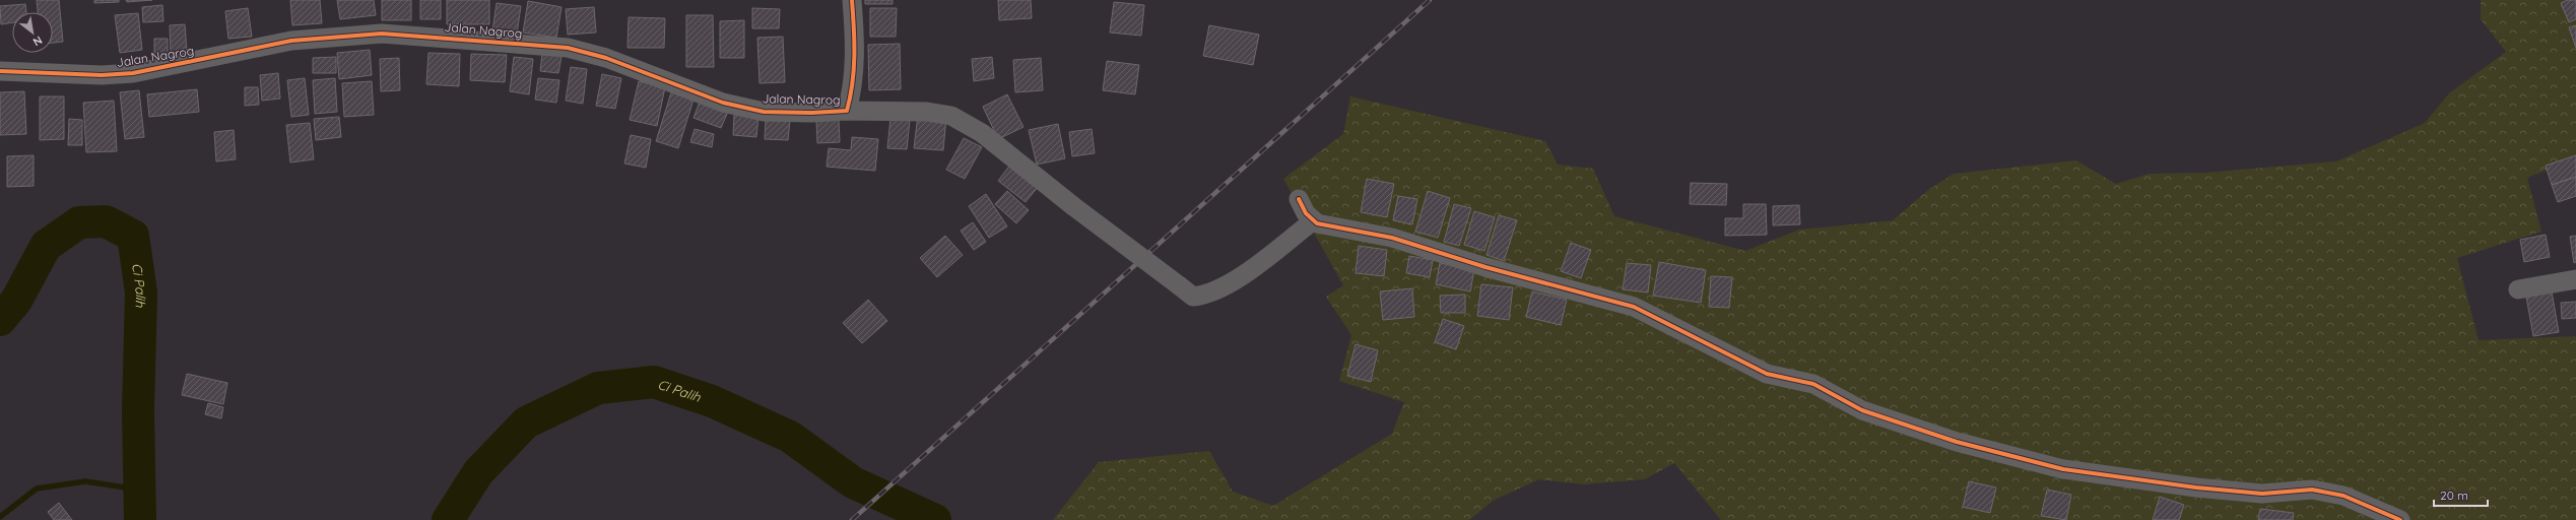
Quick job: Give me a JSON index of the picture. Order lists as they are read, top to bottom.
{
  "streets": {
    "street": ["Jalan Nagrog"]
  },
  "water": ["Ci Palih"],
  "scale_bar": "20 m",
  "north": "bottom right"
}
